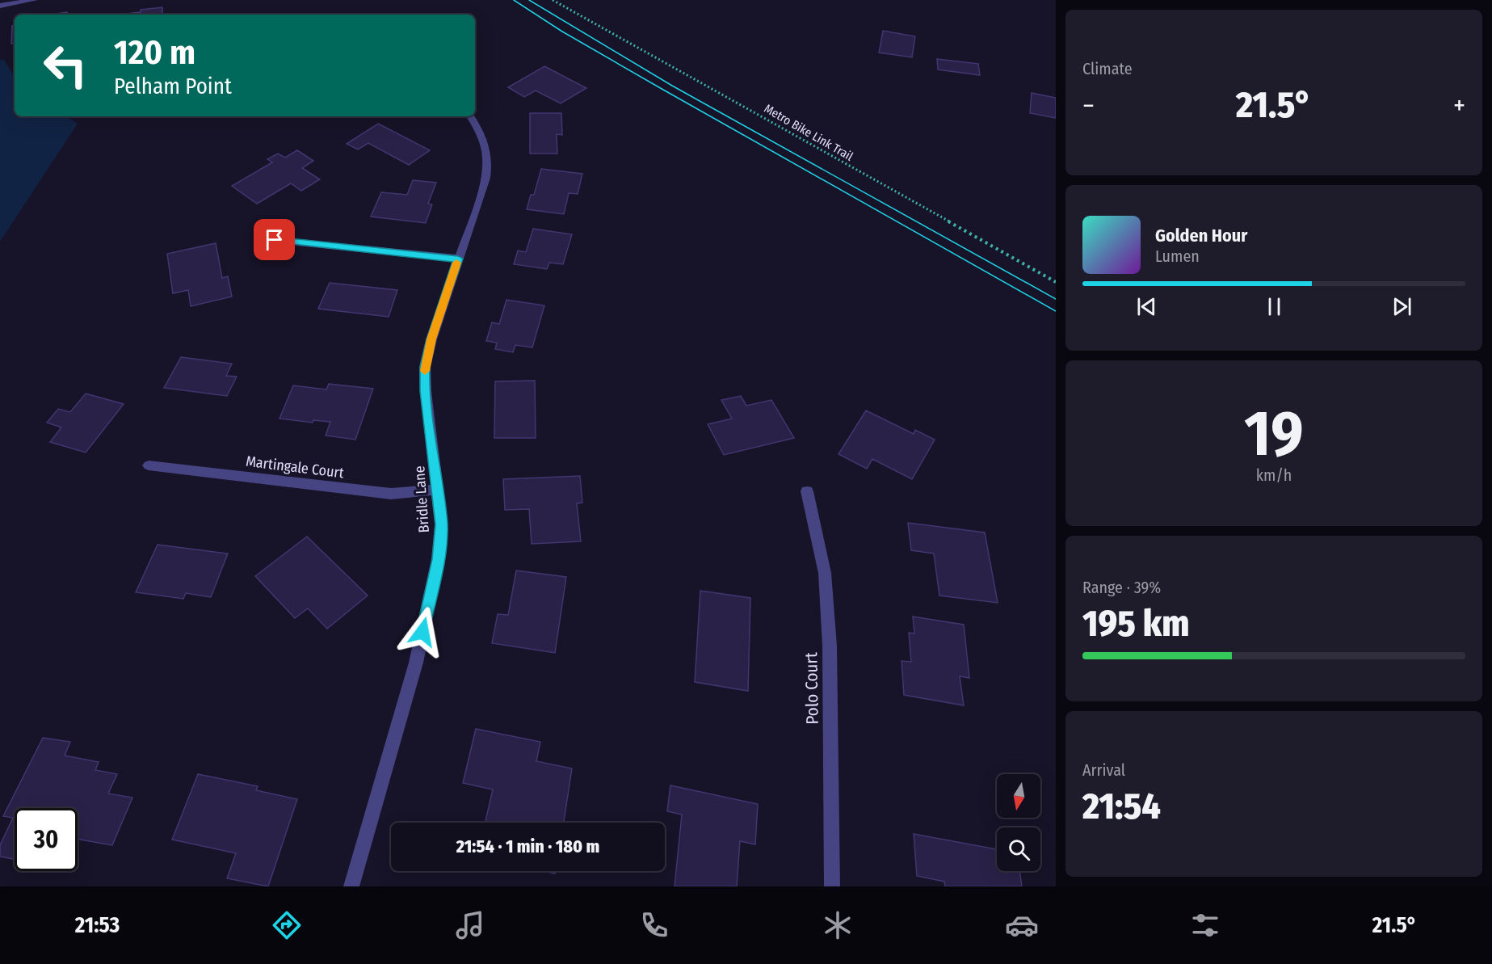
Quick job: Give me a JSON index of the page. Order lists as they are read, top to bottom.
{
  "streets": {
    "street": ["Martingale Court", "Bridle Lane", "Polo Court"],
    "path": ["Metro Bike Link Trail"]
  },
  "crossings": [
    ["Martingale Court", "Bridle Lane"]
  ],
  "north": "bottom",
  "page": {
    "tile": [
      "Climate",
      ["19", "km/h"],
      ["Range · 39%", "195 km"],
      ["Arrival", "21:54"]
    ],
    "turn": ["120 m", "Pelham Point"],
    "heat": ["−", "21.5°", "+"],
    "song": ["Golden Hour", "Lumen"],
    "limit": "30",
    "trip": "21:54 · 1 min · 180 m",
    "tabs": ["21:53", "21.5°"]
  }
}
